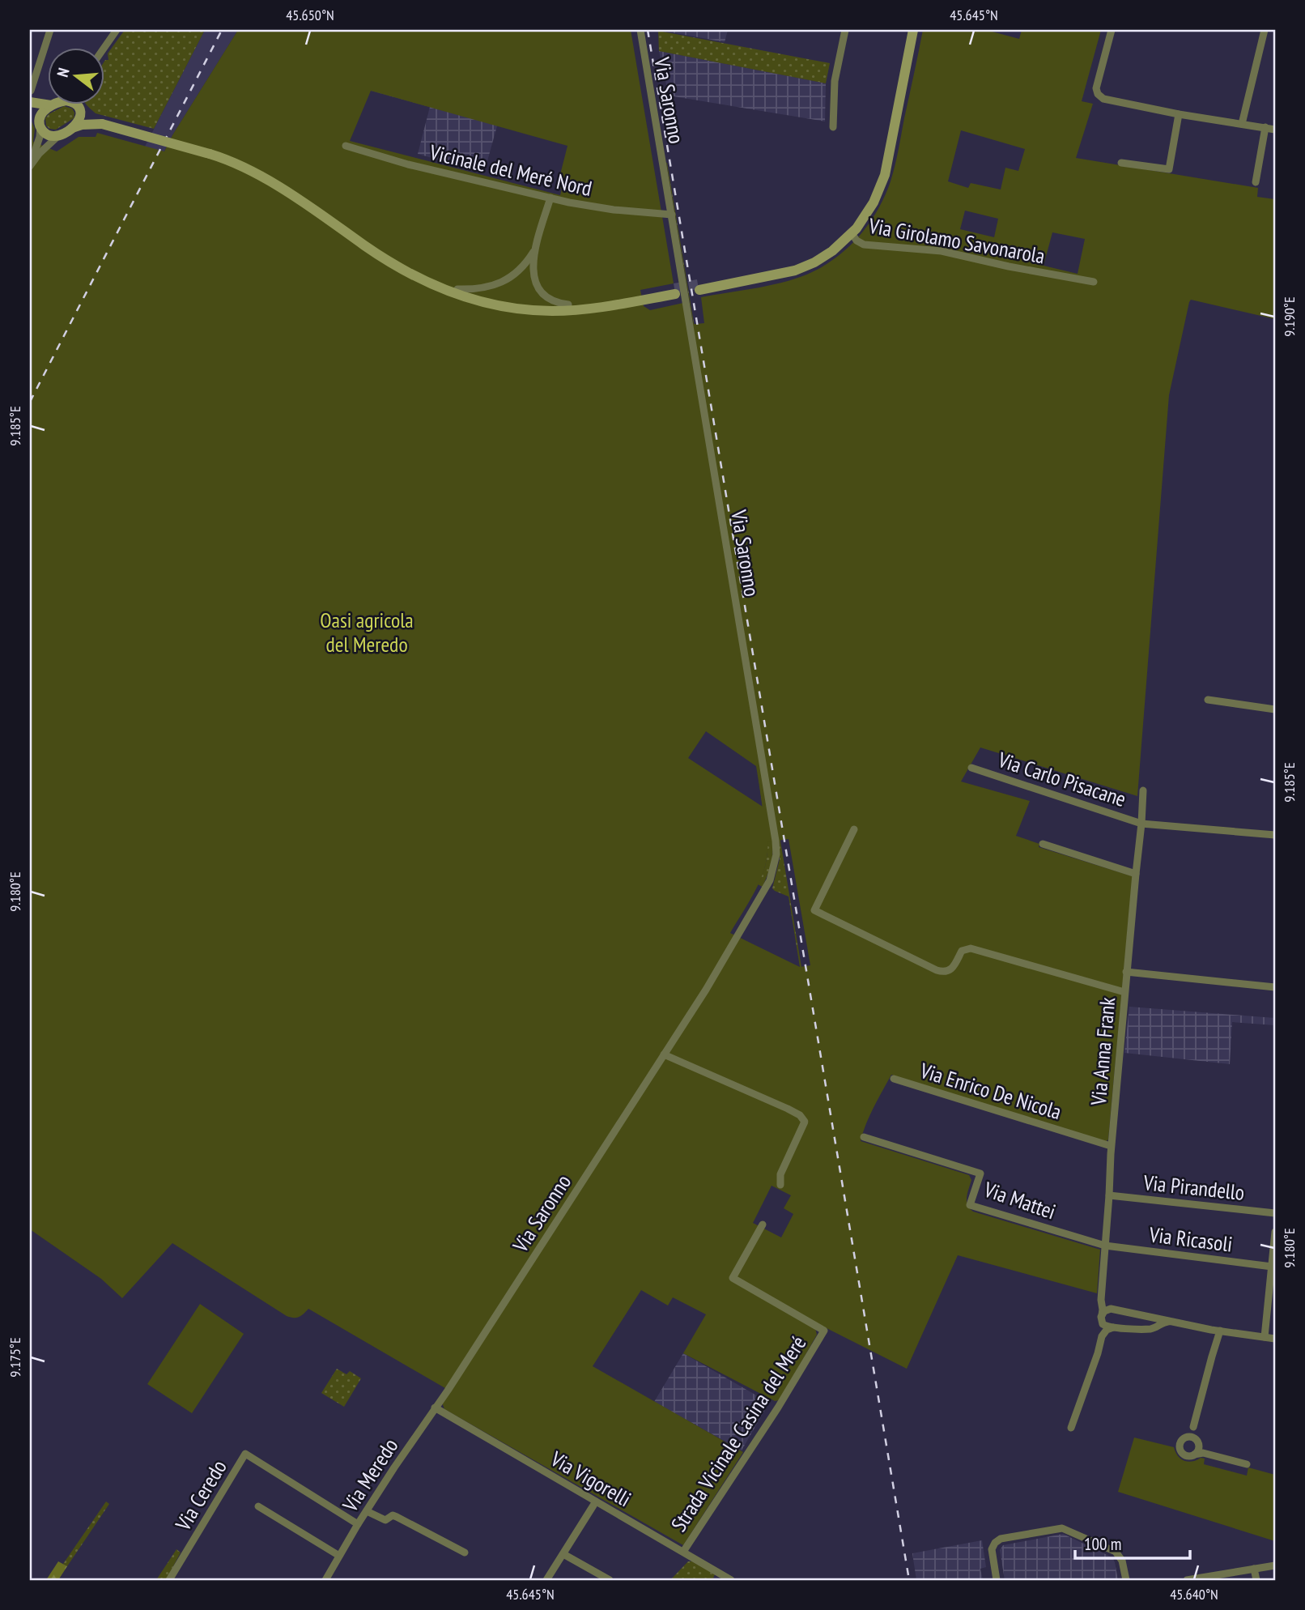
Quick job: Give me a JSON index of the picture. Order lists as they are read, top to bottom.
{
  "streets": {
    "street": [
      "Via Saronno",
      "Vicinale del Meré Nord",
      "Via Girolamo Savonarola",
      "Via Carlo Pisacane",
      "Via Anna Frank",
      "Via Enrico De Nicola",
      "Via Pirandello",
      "Via Mattei",
      "Via Ricasoli",
      "Strada Vicinale Casina del Meré",
      "Via Meredo",
      "Via Vigorelli",
      "Via Ceredo"
    ]
  },
  "crossings": [
    ["Via Saronno", "Vicinale del Meré Nord"],
    ["Via Saronno", "Via Meredo"],
    ["Via Carlo Pisacane", "Via Anna Frank"],
    ["Via Anna Frank", "Via Enrico De Nicola"],
    ["Via Anna Frank", "Via Pirandello"],
    ["Via Anna Frank", "Via Mattei"],
    ["Via Anna Frank", "Via Ricasoli"],
    ["Via Mattei", "Via Ricasoli"],
    ["Strada Vicinale Casina del Meré", "Via Vigorelli"],
    ["Via Meredo", "Via Vigorelli"],
    ["Via Meredo", "Via Ceredo"]
  ],
  "parks": ["Oasi agricola del Meredo"],
  "scale_bar": "100 m",
  "north": "left",
  "coordinates": [
    "45.650°N",
    "45.645°N",
    "9.190°E",
    "9.185°E",
    "9.180°E",
    "9.175°E",
    "45.640°N"
  ]
}
